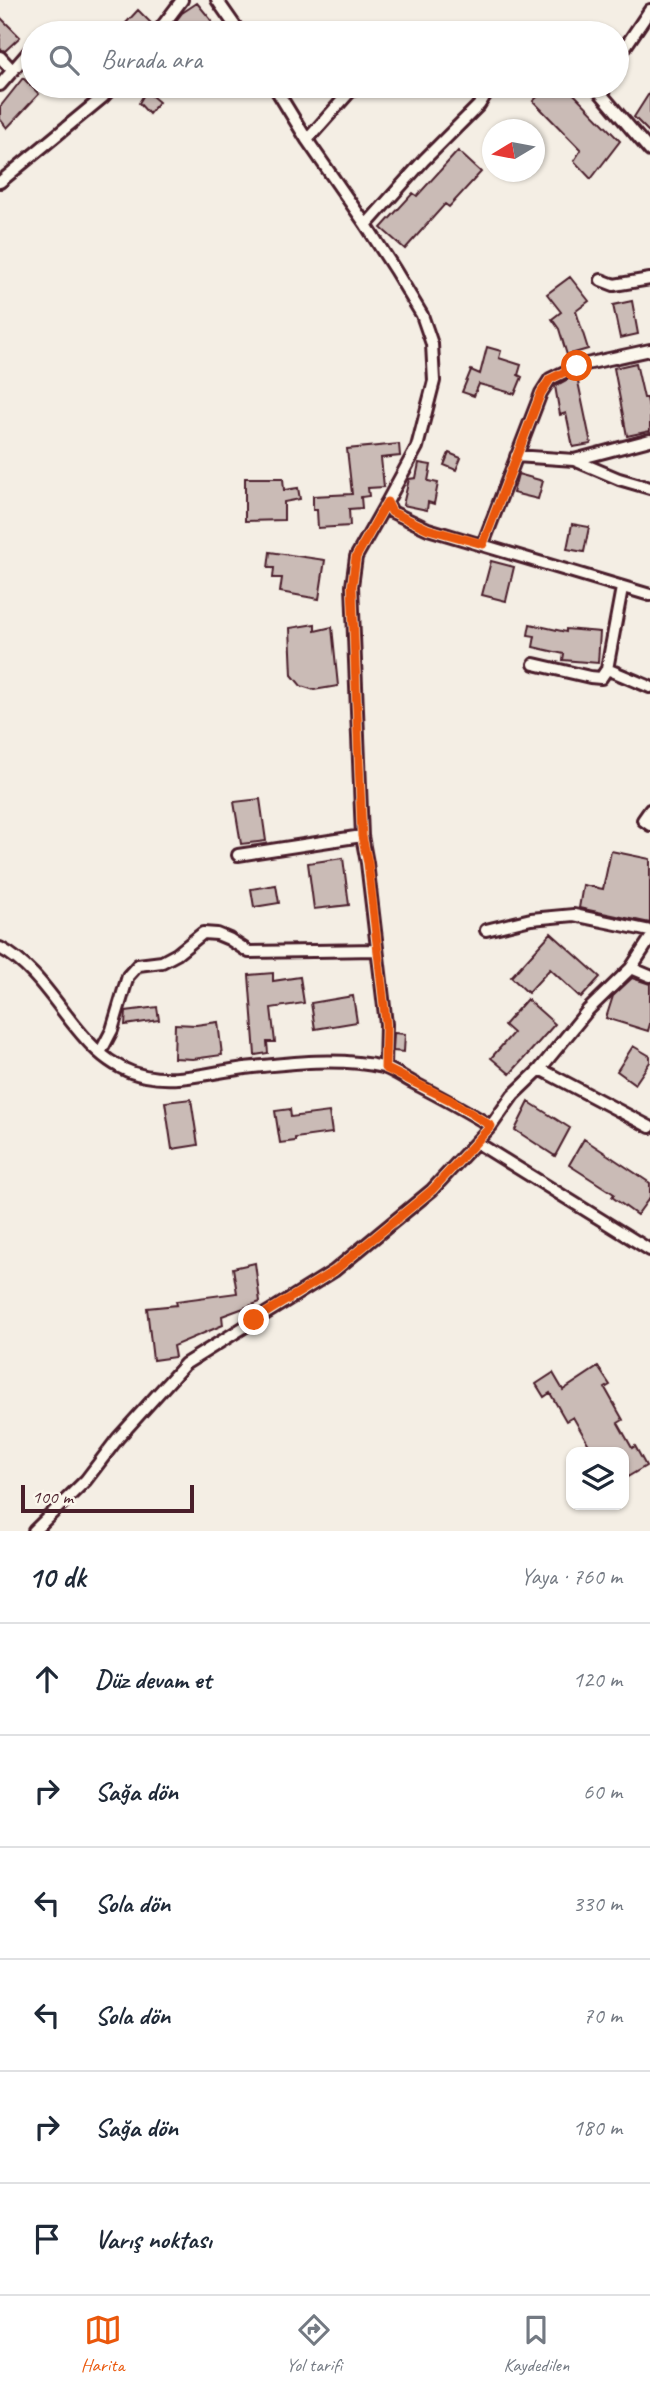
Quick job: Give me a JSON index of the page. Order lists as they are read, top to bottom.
{
  "scale_bar": "100 m",
  "north": "left",
  "page": {
    "search": "Burada ara",
    "scale": "100 m",
    "heading": ["10 dk", "Yaya · 760 m"],
    "list": [
      ["Düz devam et", "120 m"],
      ["Sağa dön", "60 m"],
      ["Sola dön", "330 m"],
      ["Sola dön", "70 m"],
      ["Sağa dön", "180 m"],
      "Varış noktası"
    ],
    "nav": ["Harita", "Yol tarifi", "Kaydedilen"]
  }
}
